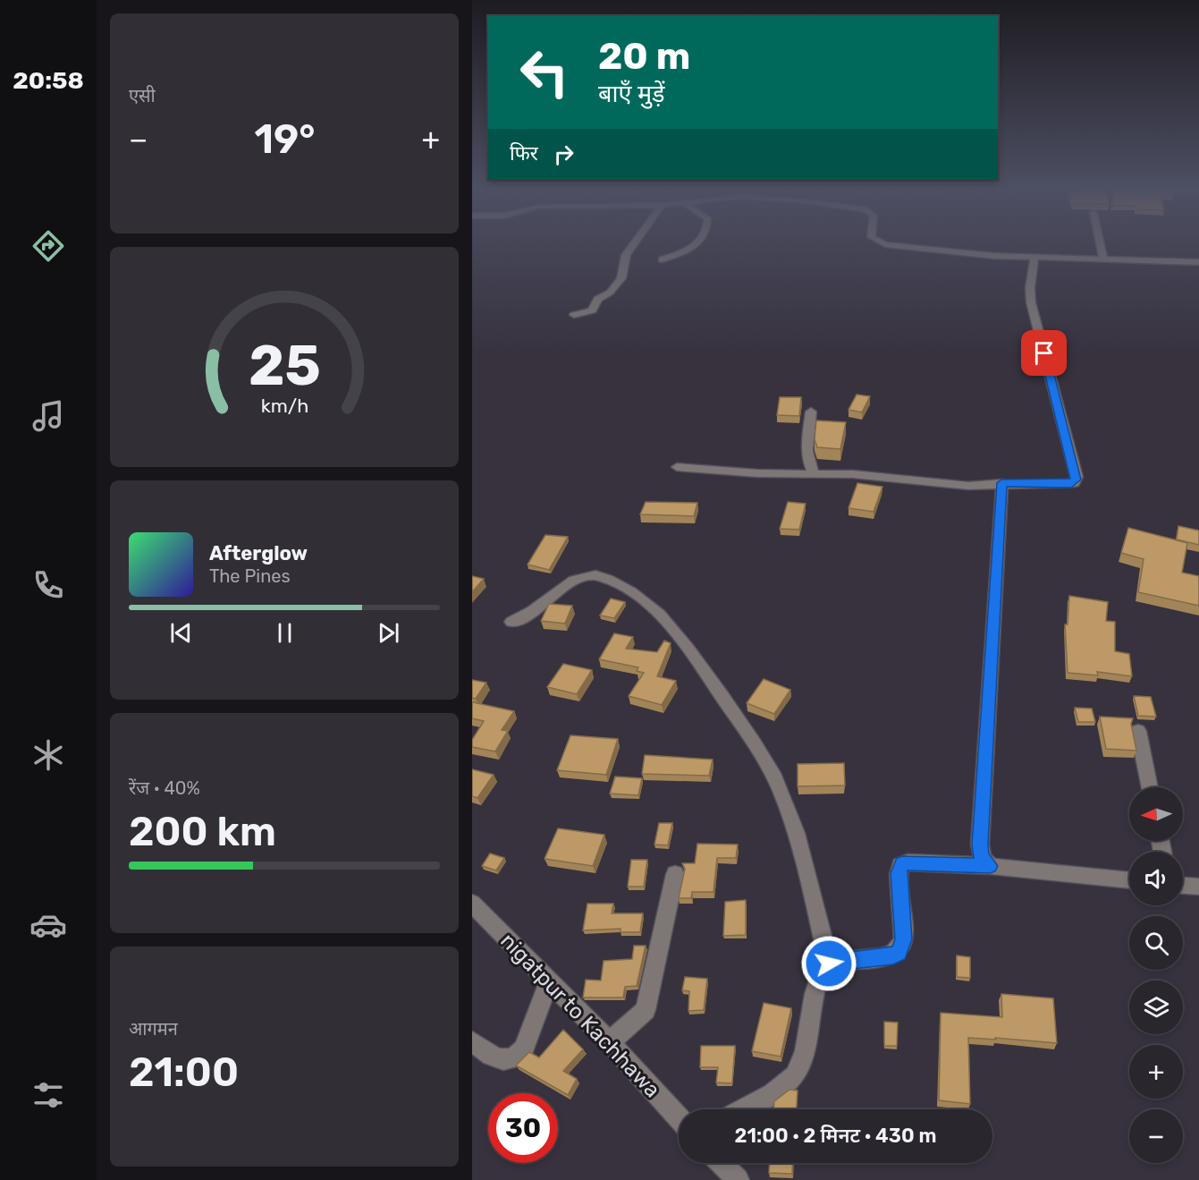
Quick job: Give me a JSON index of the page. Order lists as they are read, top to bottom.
{
  "streets": {
    "street": ["nigatpur to Kachhawa"]
  },
  "north": "left",
  "page": {
    "tabs": "20:58",
    "tile": [
      "एसी",
      ["रेंज · 40%", "200 km"],
      ["आगमन", "21:00"]
    ],
    "turn": ["20 m", "बाएँ मुड़ें"],
    "heat": ["−", "19°", "+"],
    "then": "फिर",
    "song": ["Afterglow", "The Pines"],
    "map_buttons": ["+", "−"],
    "limit": "30",
    "trip": "21:00 · 2 मिनट · 430 m",
    "gauge": ["25", "km/h"]
  }
}
